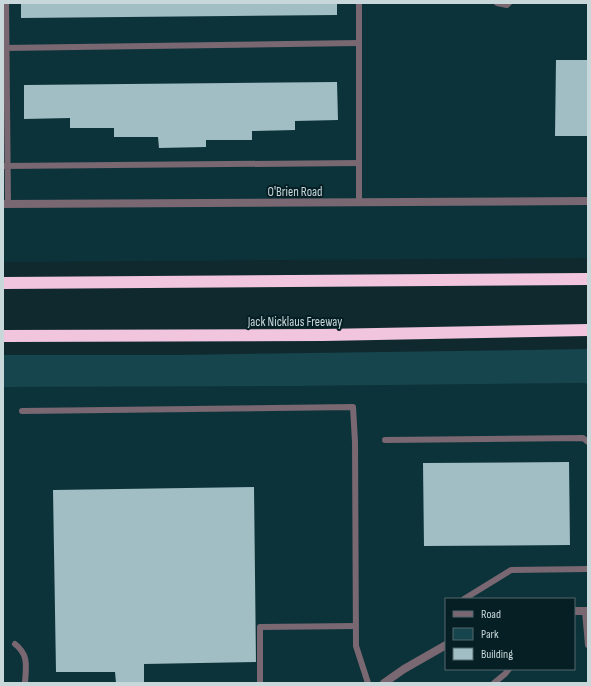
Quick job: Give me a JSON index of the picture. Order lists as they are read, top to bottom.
{
  "streets": {
    "highway": ["Jack Nicklaus Freeway"],
    "street": ["O'Brien Road"]
  },
  "legend": ["Road", "Park", "Building"]
}
